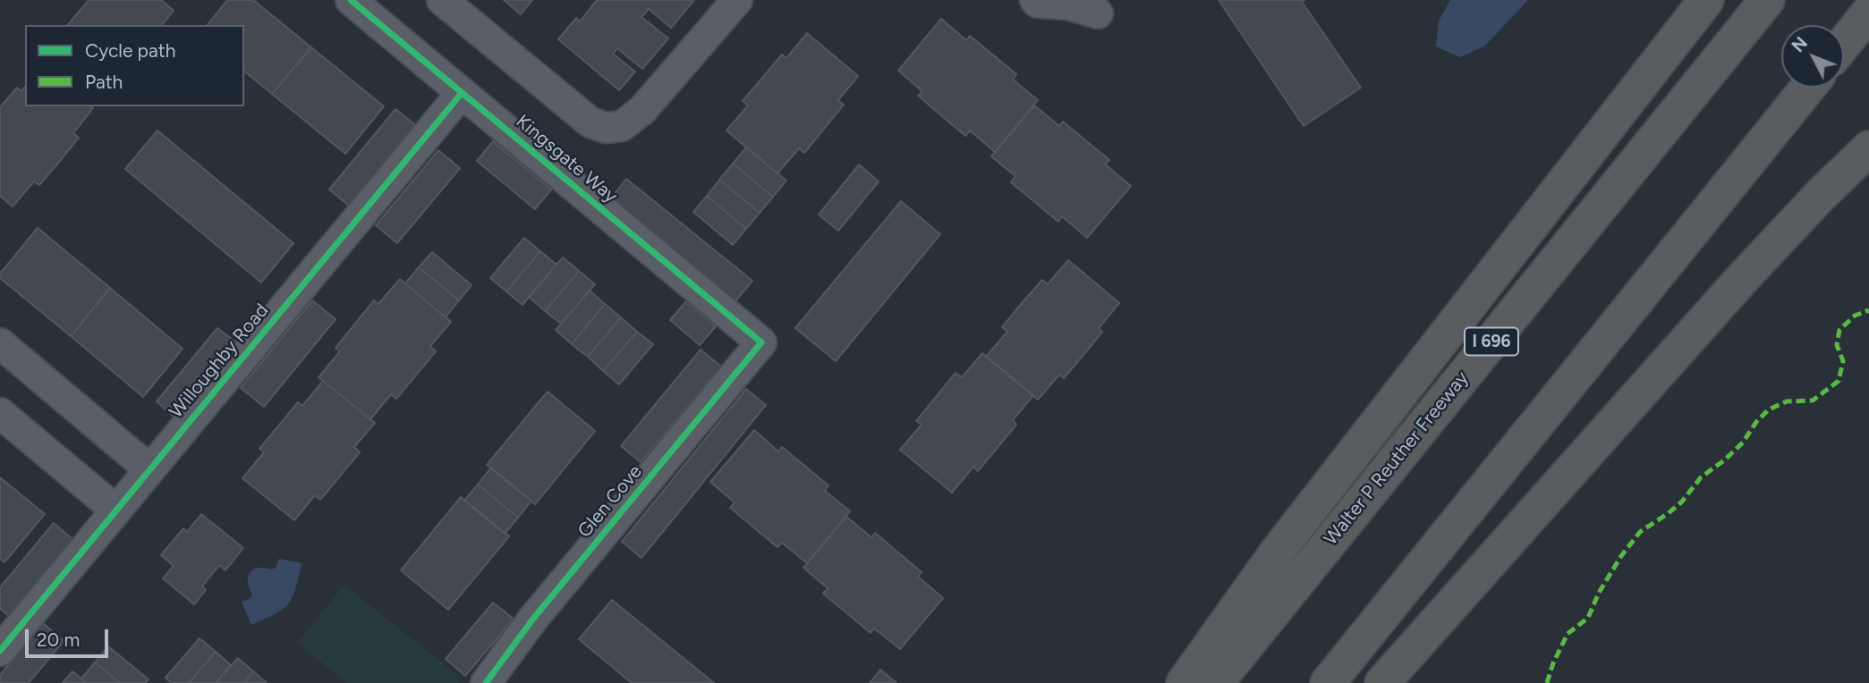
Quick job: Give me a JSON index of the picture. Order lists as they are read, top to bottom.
{
  "streets": {
    "highway": ["I 696", "Walter P Reuther Freeway"],
    "street": ["Kingsgate Way", "Willoughby Road", "Glen Cove"]
  },
  "crossings": [
    ["Kingsgate Way", "Willoughby Road"],
    ["Kingsgate Way", "Glen Cove"]
  ],
  "legend": ["Cycle path", "Path"],
  "scale_bar": "20 m",
  "north": "top left"
}
